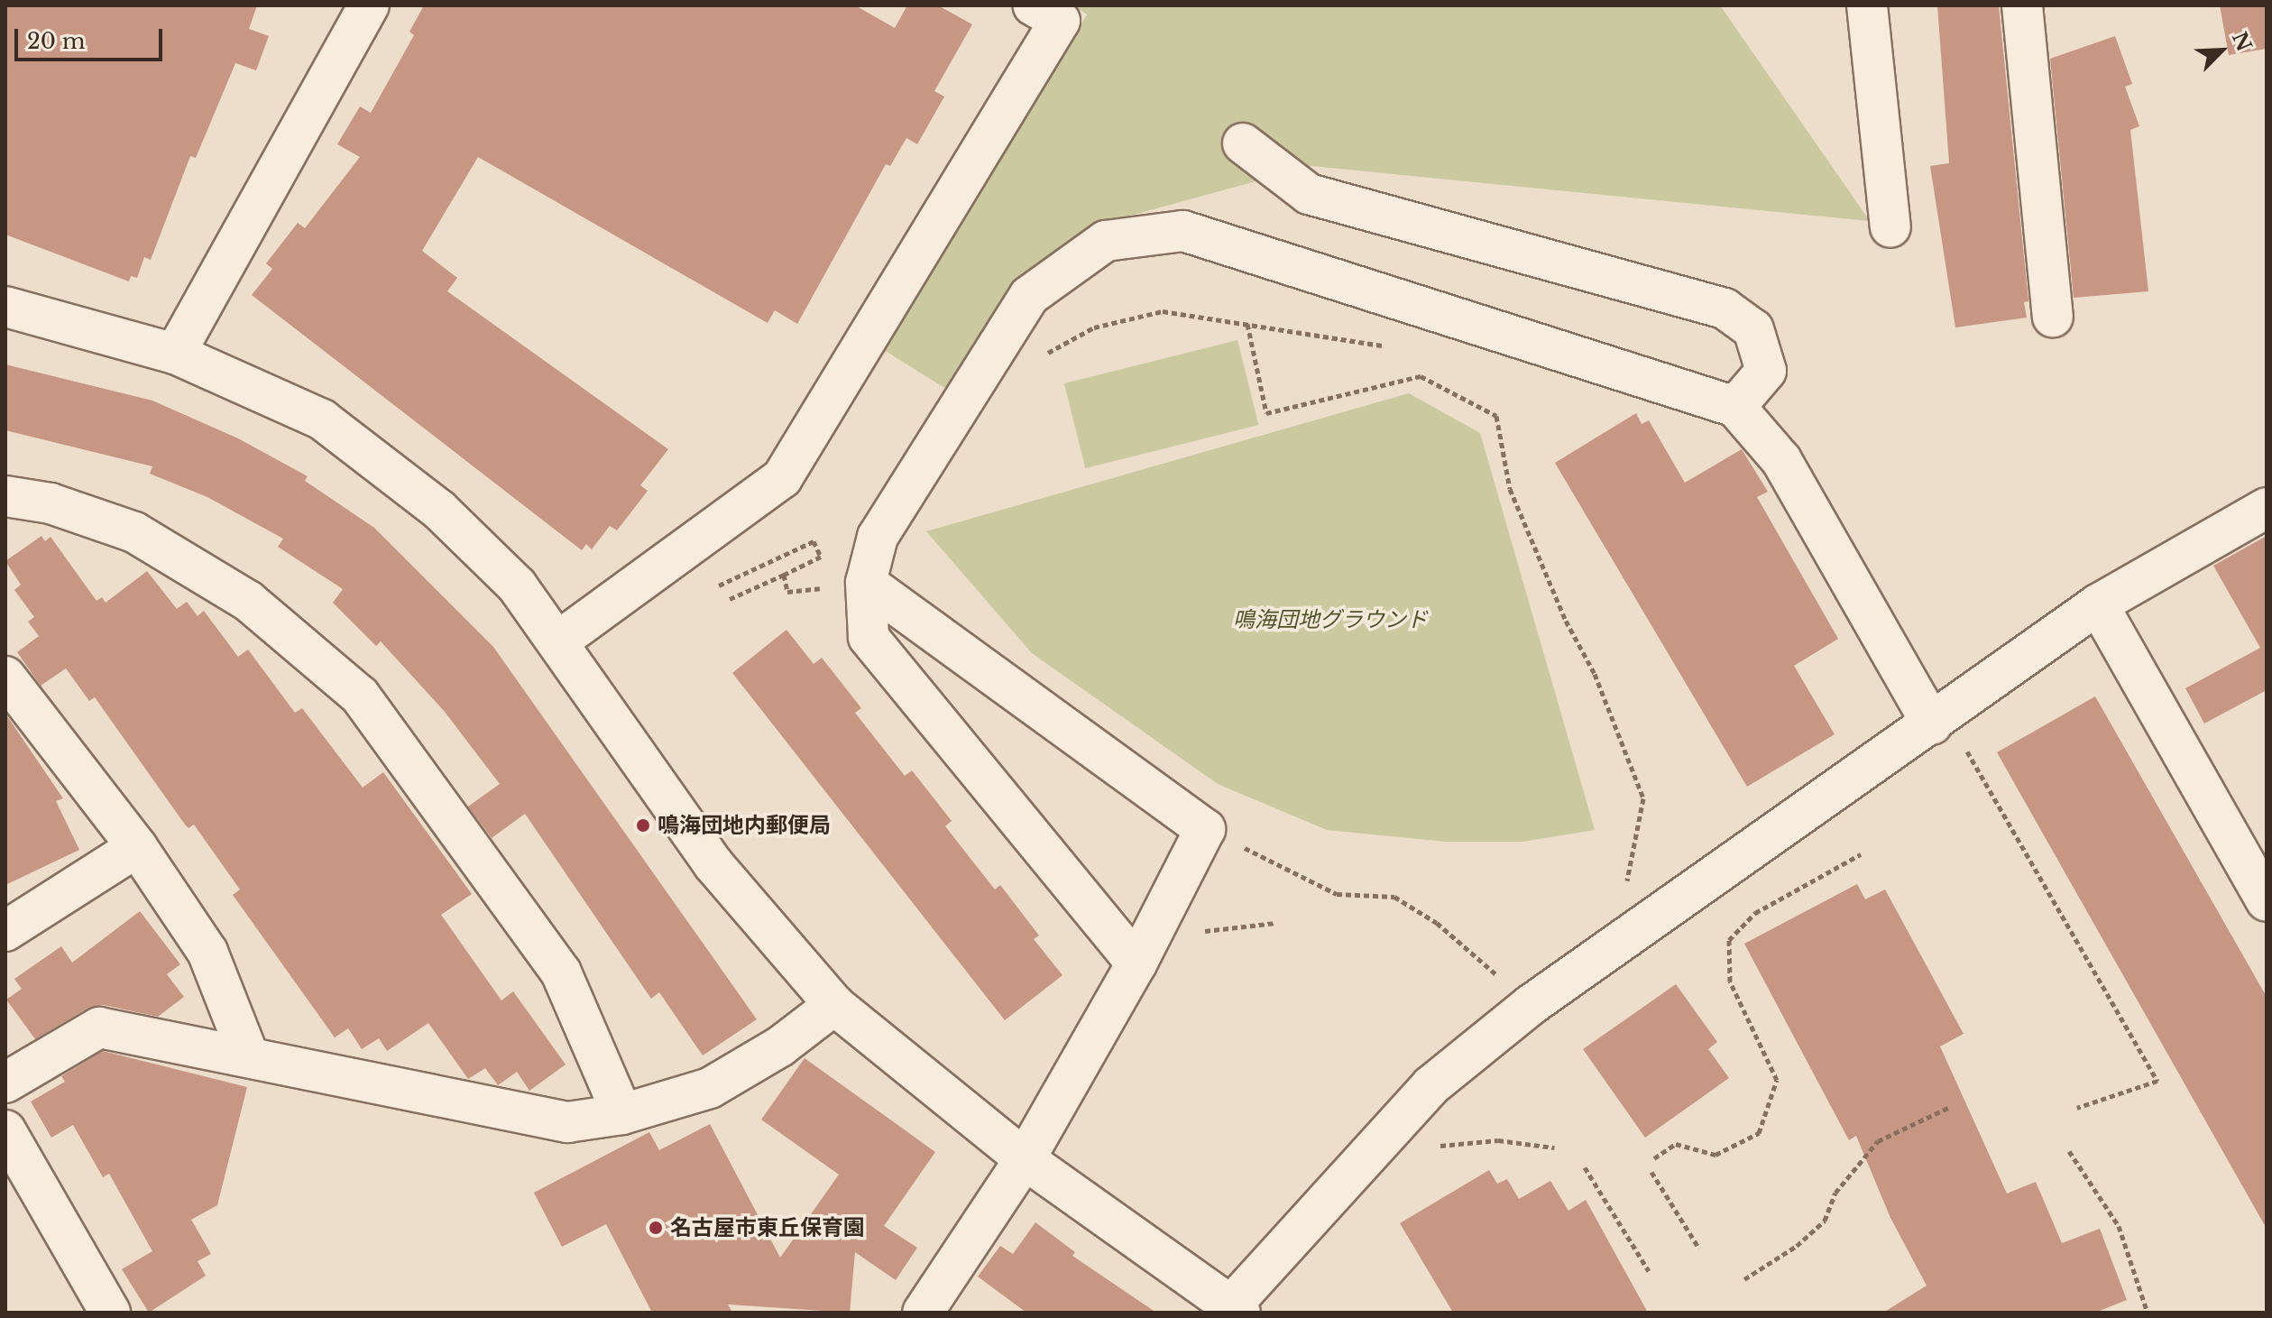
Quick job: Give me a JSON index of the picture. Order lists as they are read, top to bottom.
{
  "parks": ["鳴海団地グラウンド"],
  "places": ["鳴海団地内郵便局", "名古屋市東丘保育園"],
  "scale_bar": "20 m",
  "north": "top right"
}
